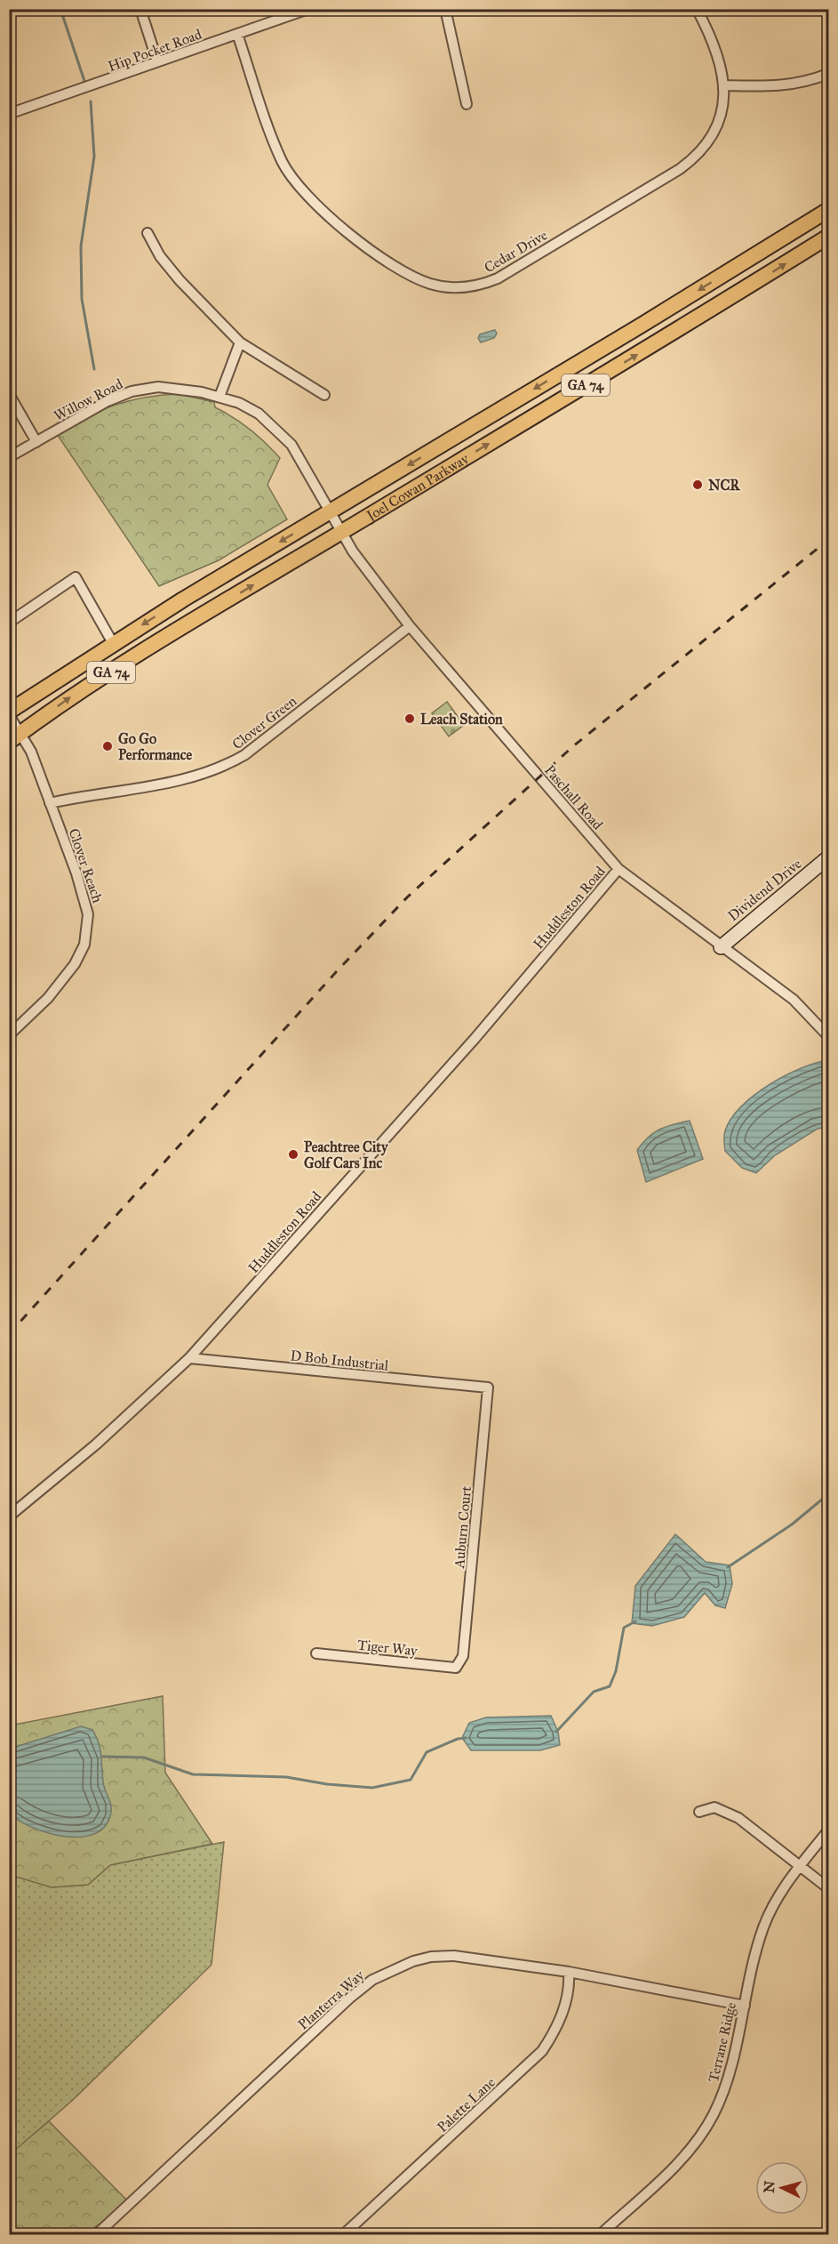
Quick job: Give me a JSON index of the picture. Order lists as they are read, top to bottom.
{
  "streets": {
    "main road": ["GA 74", "Joel Cowan Parkway"],
    "street": [
      "Hip Pocket Road",
      "Cedar Drive",
      "Willow Road",
      "Clover Green",
      "Paschall Road",
      "Clover Reach",
      "Dividend Drive",
      "Huddleston Road",
      "D Bob Industrial",
      "Auburn Court",
      "Tiger Way",
      "Planterra Way",
      "Terrane Ridge",
      "Palette Lane"
    ]
  },
  "crossings": [
    ["Hip Pocket Road", "Cedar Drive"],
    ["Willow Road", "Joel Cowan Parkway"],
    ["Willow Road", "Paschall Road"],
    ["Joel Cowan Parkway", "Paschall Road"],
    ["Joel Cowan Parkway", "Clover Reach"],
    ["Clover Green", "Paschall Road"],
    ["Clover Green", "Clover Reach"],
    ["Paschall Road", "Dividend Drive"],
    ["Paschall Road", "Huddleston Road"],
    ["Huddleston Road", "D Bob Industrial"],
    ["D Bob Industrial", "Auburn Court"],
    ["Auburn Court", "Tiger Way"],
    ["Planterra Way", "Terrane Ridge"],
    ["Planterra Way", "Palette Lane"]
  ],
  "places": [
    "NCR",
    "Leach Station",
    "Go Go Performance",
    "Peachtree City Golf Cars Inc"
  ],
  "north": "left"
}
